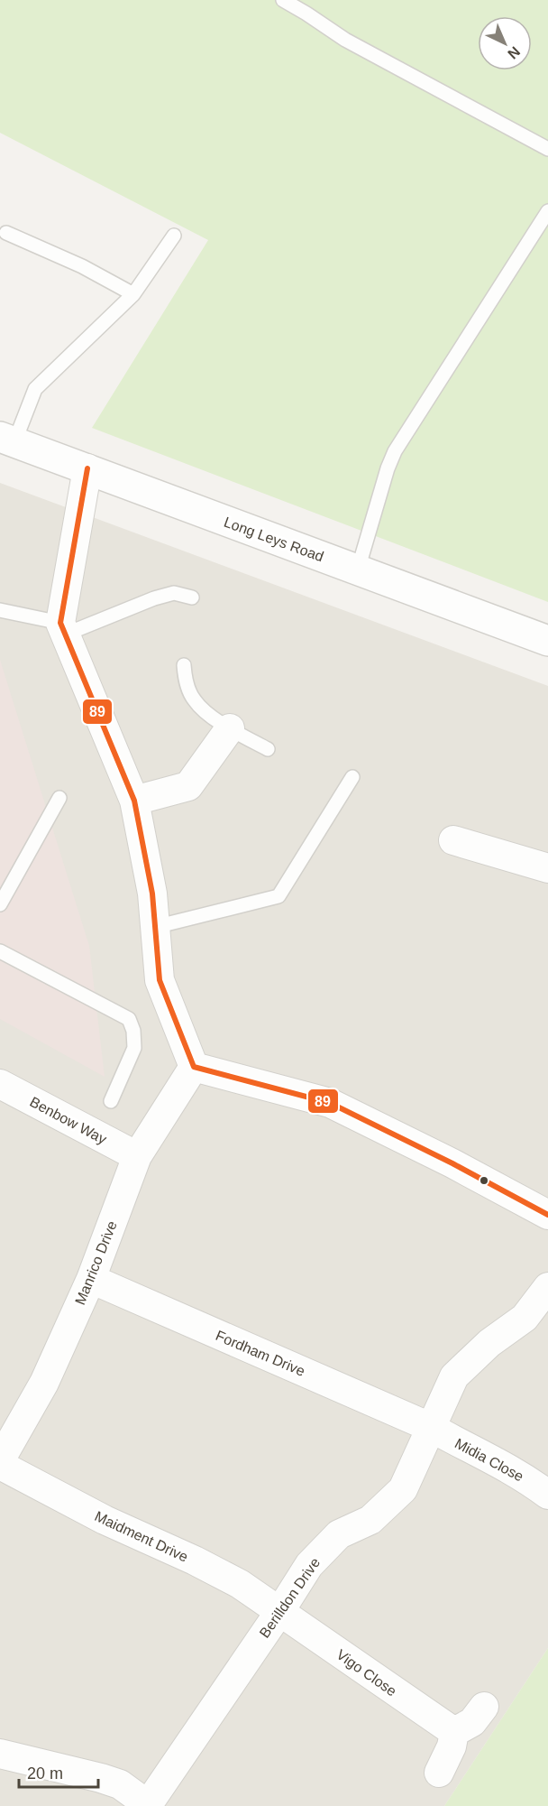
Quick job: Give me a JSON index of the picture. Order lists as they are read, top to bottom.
{
  "streets": {
    "street": [
      "Long Leys Road",
      "Benbow Way",
      "Manrico Drive",
      "Fordham Drive",
      "Midia Close",
      "Maidment Drive",
      "Berilldon Drive",
      "Vigo Close"
    ]
  },
  "crossings": [
    ["Benbow Way", "Manrico Drive"],
    ["Manrico Drive", "Fordham Drive"],
    ["Fordham Drive", "Midia Close"],
    ["Fordham Drive", "Berilldon Drive"],
    ["Midia Close", "Berilldon Drive"],
    ["Maidment Drive", "Berilldon Drive"],
    ["Maidment Drive", "Vigo Close"],
    ["Berilldon Drive", "Vigo Close"]
  ],
  "lines": ["transit line 89"],
  "scale_bar": "20 m",
  "north": "bottom right"
}
